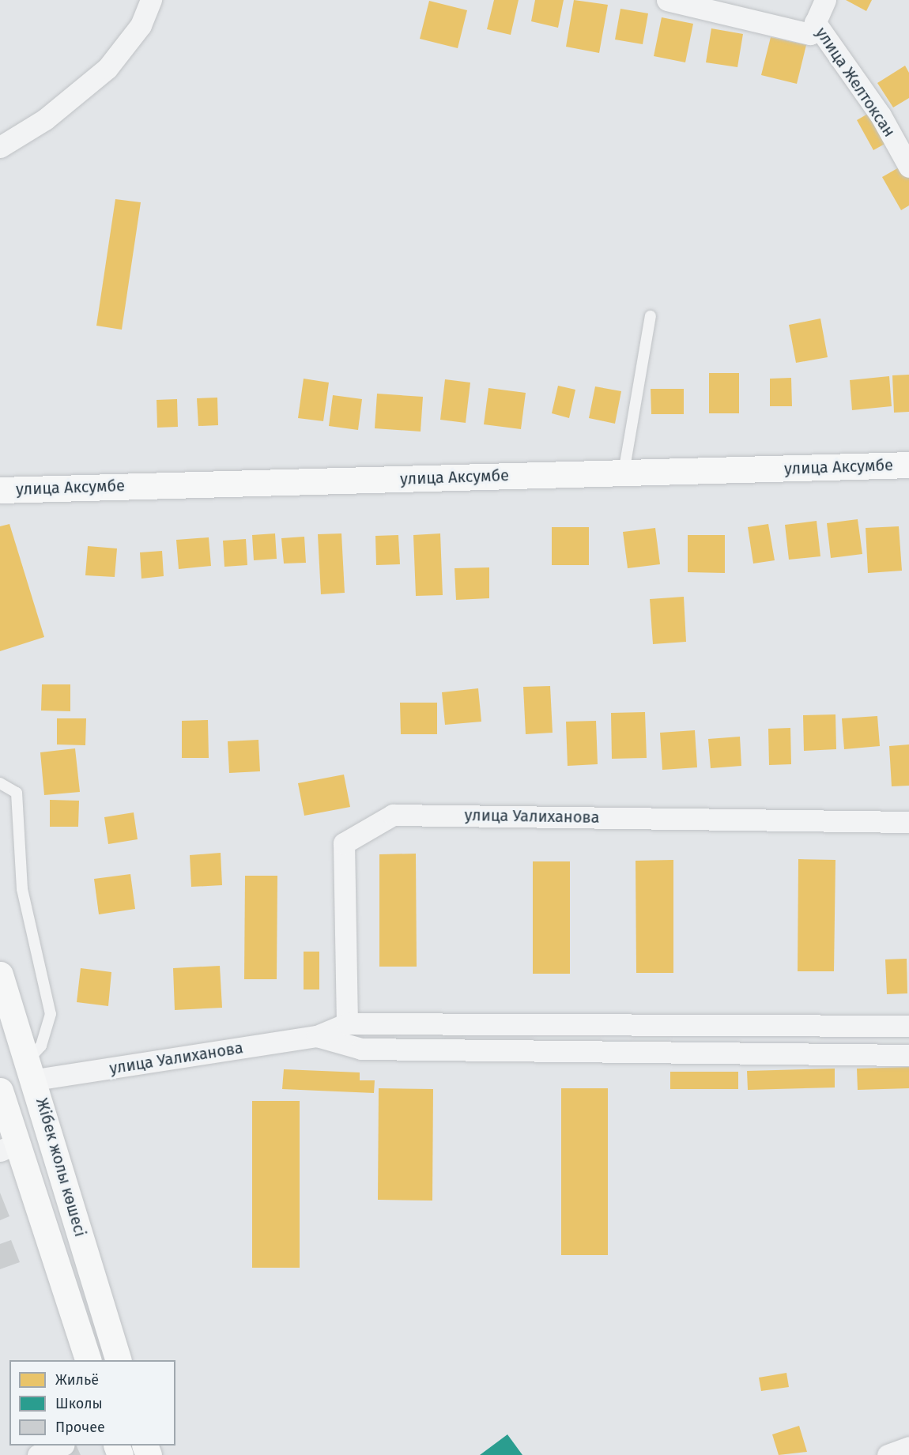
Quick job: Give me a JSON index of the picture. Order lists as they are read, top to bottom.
{
  "streets": {
    "main road": ["улица Аксумбе", "Жібек жолы көшесі"],
    "street": ["улица Желтоксан", "улица Уалиханова"]
  },
  "crossings": [
    ["улица Уалиханова", "Жібек жолы көшесі"]
  ],
  "legend": ["Жильё", "Школы", "Прочее"]
}
